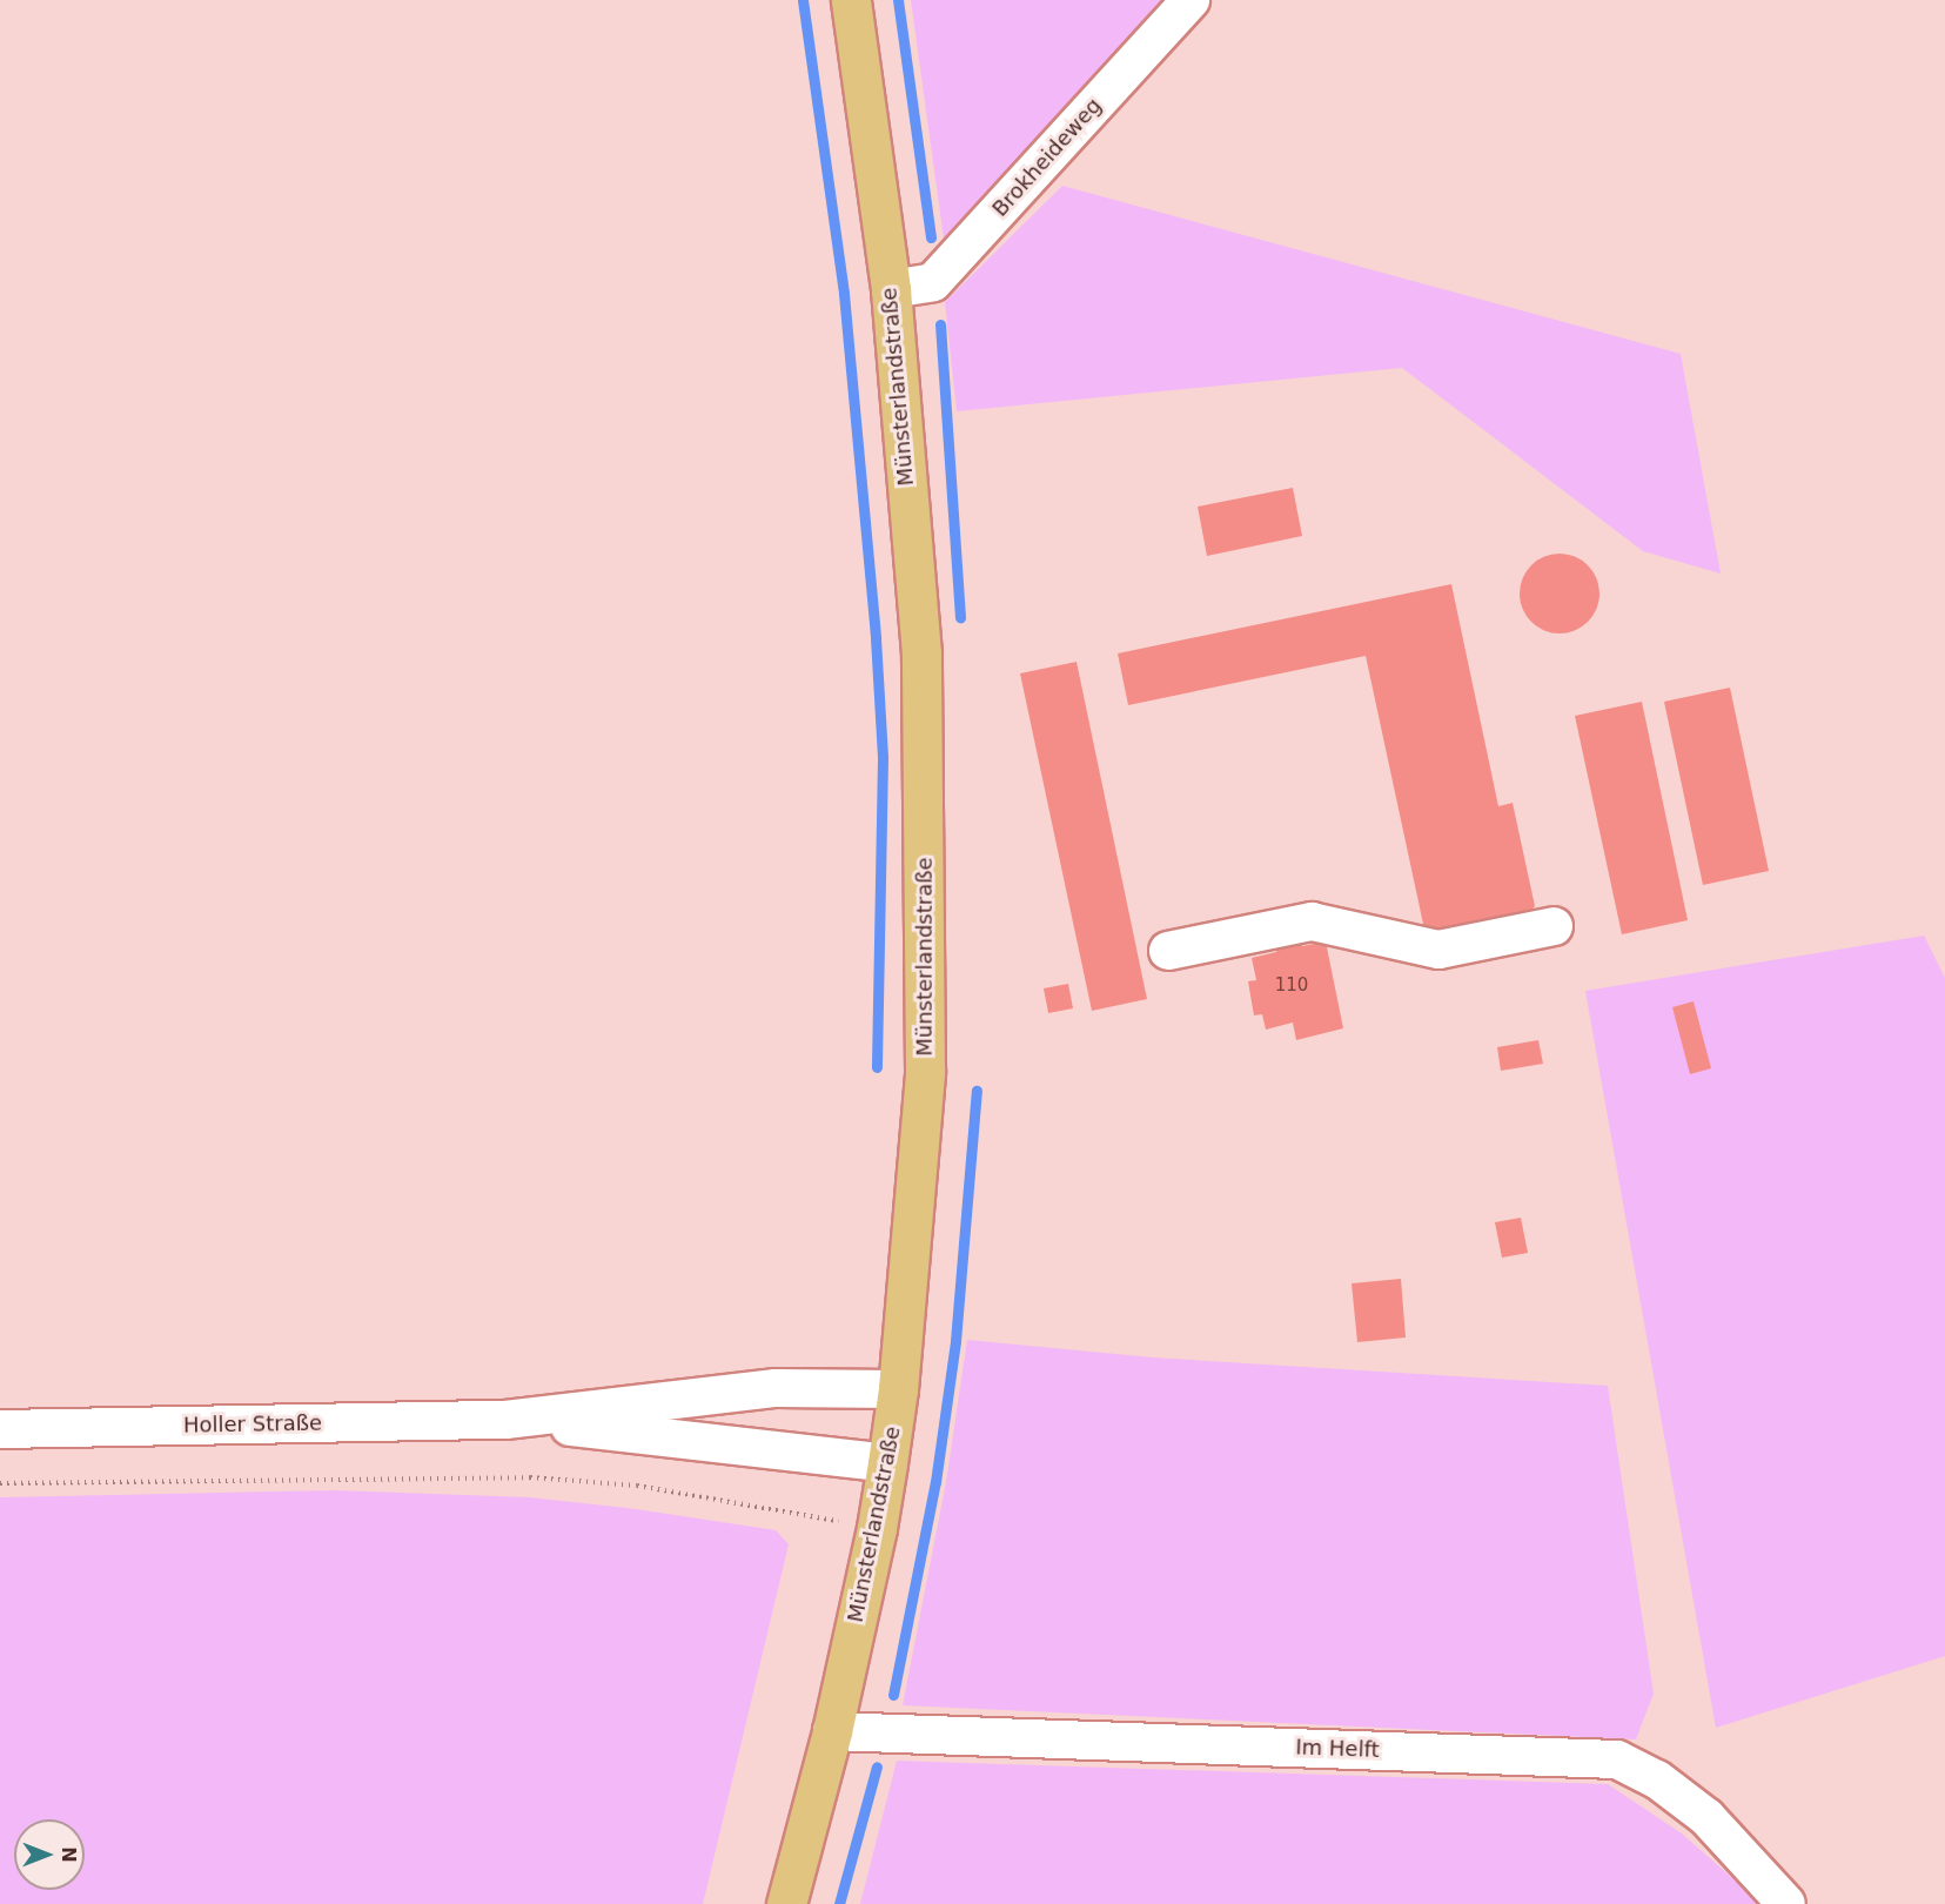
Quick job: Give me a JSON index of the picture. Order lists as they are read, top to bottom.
{
  "streets": {
    "main road": ["Münsterlandstraße"],
    "street": ["Brokheideweg", "Holler Straße", "Im Helft"]
  },
  "crossings": [
    ["Brokheideweg", "Münsterlandstraße"],
    ["Münsterlandstraße", "Holler Straße"],
    ["Münsterlandstraße", "Im Helft"]
  ],
  "house_numbers": ["110"],
  "north": "right"
}
